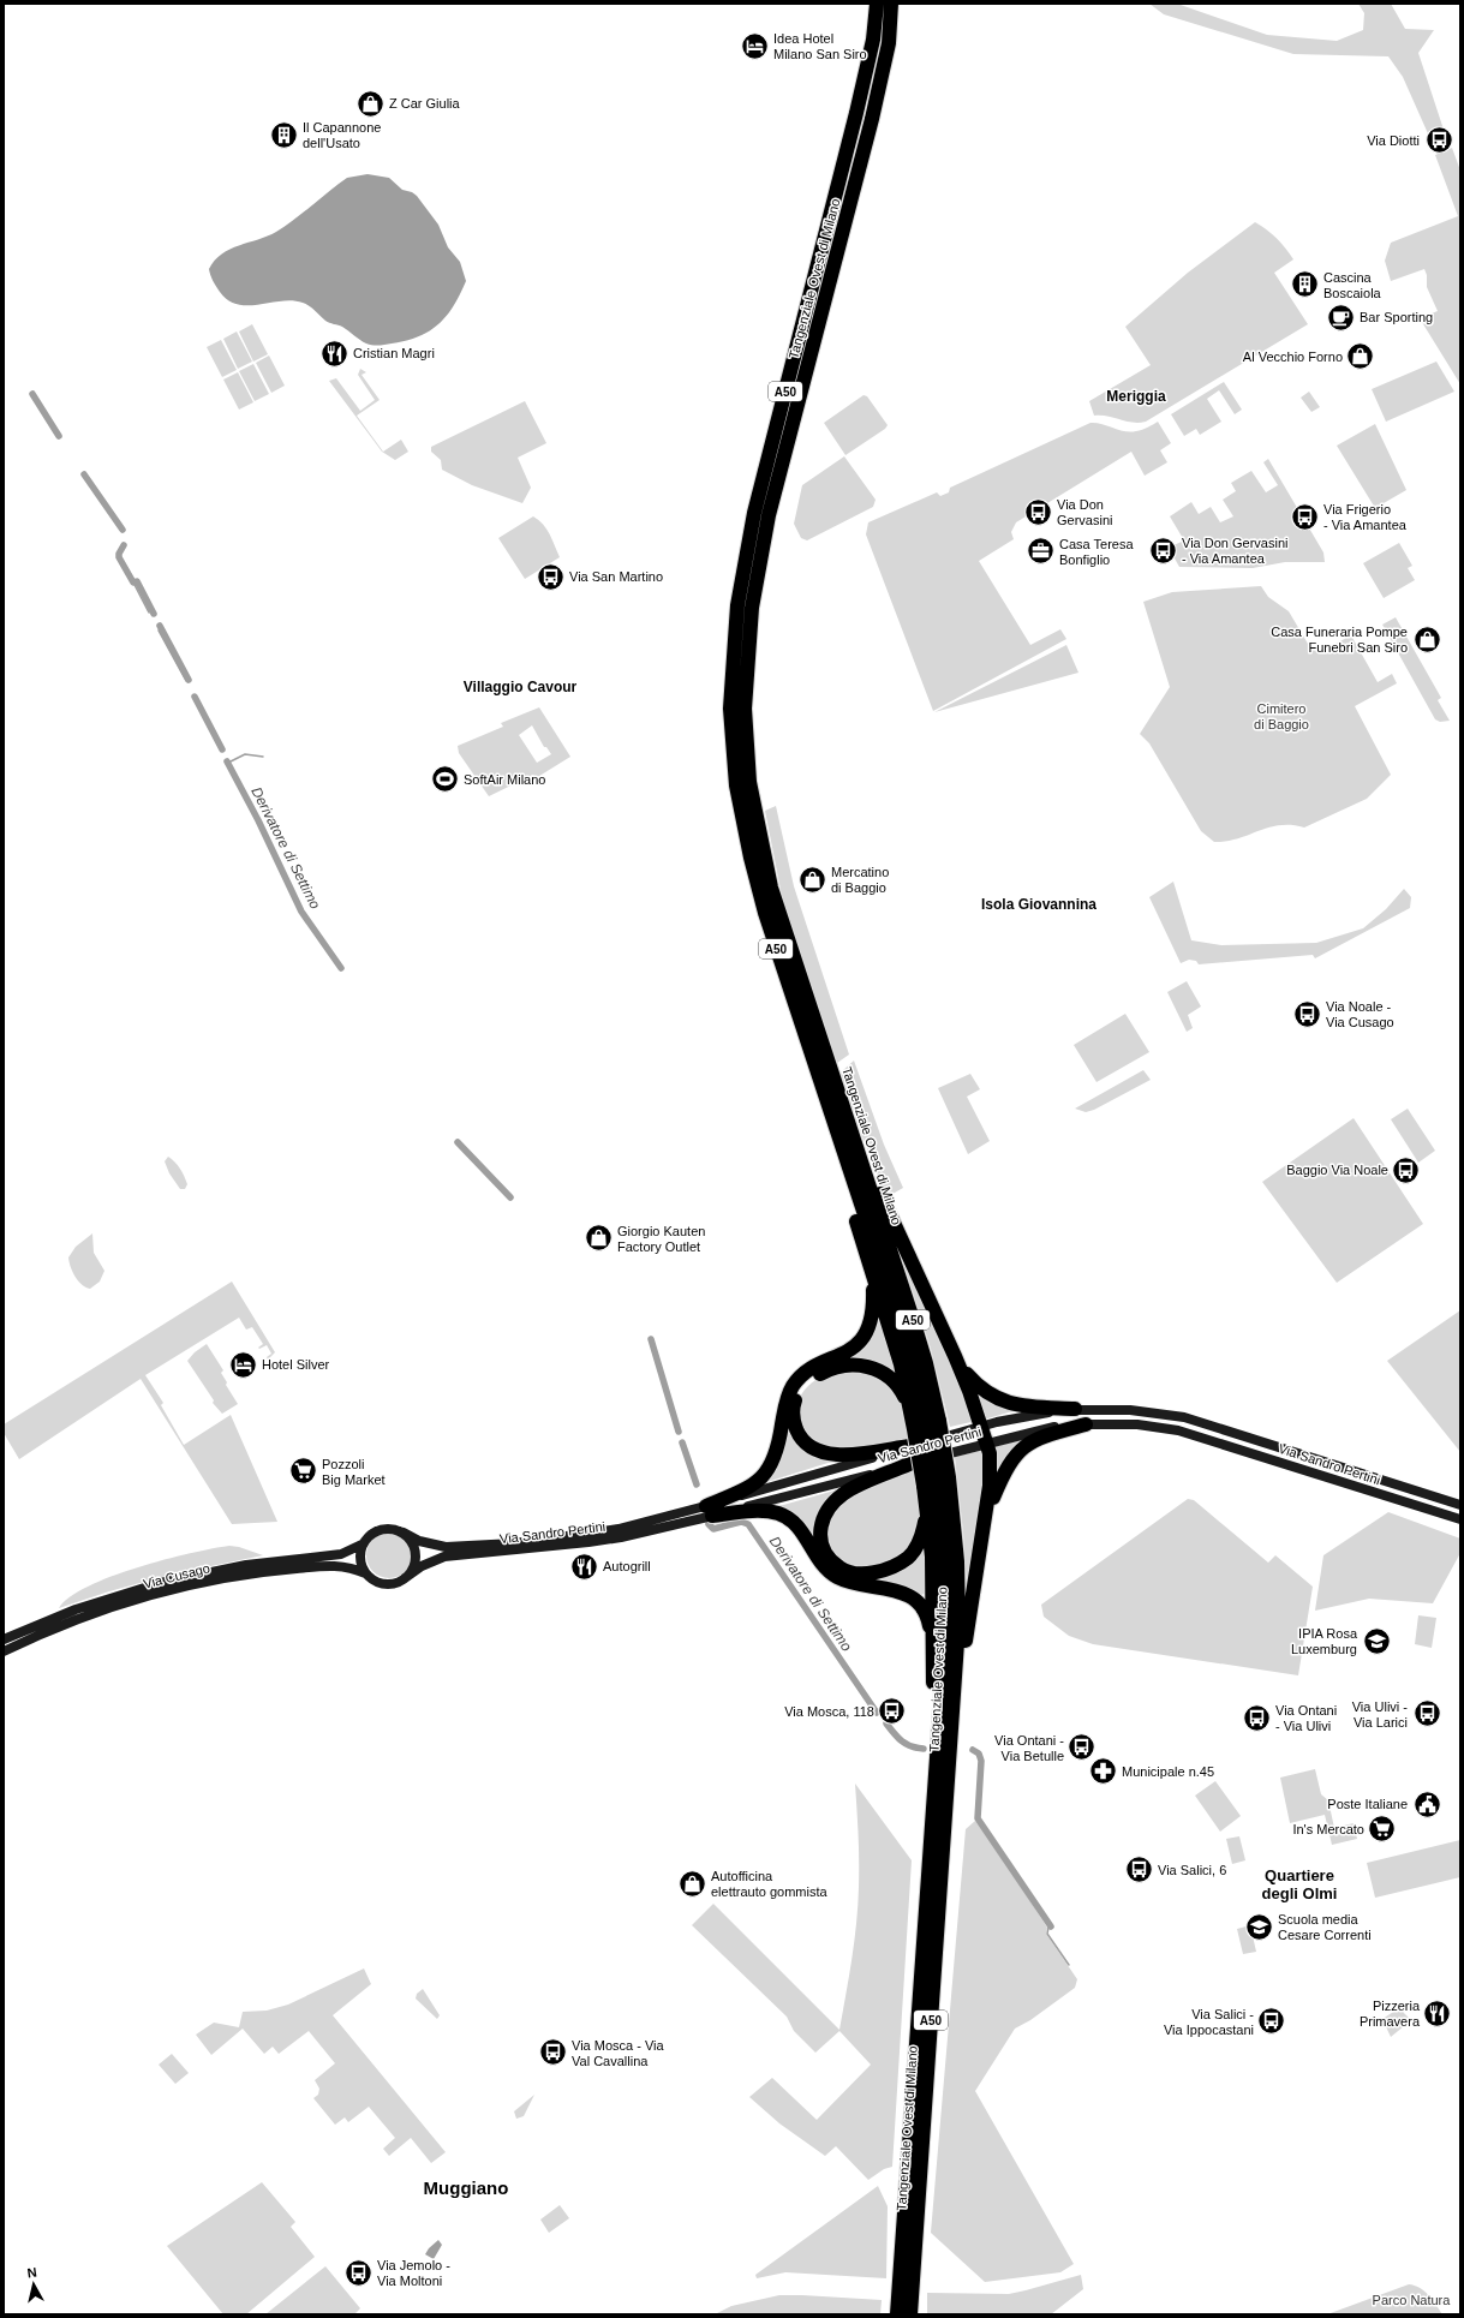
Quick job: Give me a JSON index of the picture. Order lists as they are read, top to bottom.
{
  "streets": {
    "highway": ["Tangenziale Ovest di Milano", "A50"],
    "main road": ["Via Sandro Pertini", "Via Cusago"]
  },
  "crossings": [
    ["Via Sandro Pertini", "Via Cusago"]
  ],
  "districts": [
    "Meriggia",
    "Villaggio Cavour",
    "Isola Giovannina",
    "Quartiere degli Olmi",
    "Muggiano"
  ],
  "water": ["Derivatore di Settimo"],
  "parks": ["Cimitero di Baggio", "Parco Natura"],
  "places": {
    "hotel": ["Idea Hotel Milano San Siro", "Hotel Silver"],
    "shop": [
      "Z Car Giulia",
      "Al Vecchio Forno",
      "Casa Funeraria Pompe Funebri San Siro",
      "Mercatino di Baggio",
      "Giorgio Kauten Factory Outlet",
      "Autofficina elettrauto gommista"
    ],
    "building": ["Il Capannone dell'Usato", "Cascina Boscaiola"],
    "bus stop": [
      "Via Diotti",
      "Via Don Gervasini",
      "Via Frigerio - Via Amantea",
      "Via Don Gervasini - Via Amantea",
      "Via San Martino",
      "Via Noale - Via Cusago",
      "Baggio Via Noale",
      "Via Mosca, 118",
      "Via Ulivi - Via Larici",
      "Via Ontani - Via Ulivi",
      "Via Ontani - Via Betulle",
      "Via Salici, 6",
      "Via Salici - Via Ippocastani",
      "Via Mosca - Via Val Cavallina",
      "Via Jemolo - Via Moltoni"
    ],
    "cafe": ["Bar Sporting"],
    "restaurant": ["Cristian Magri", "Autogrill", "Pizzeria Primavera"],
    "office": ["Casa Teresa Bonfiglio"],
    "sports": ["SoftAir Milano"],
    "supermarket": ["Pozzoli Big Market", "In's Mercato"],
    "school or university": ["IPIA Rosa Luxemburg", "Scuola media Cesare Correnti"],
    "pharmacy": ["Municipale n.45"],
    "public building": ["Poste Italiane"]
  },
  "north": "top"
}
